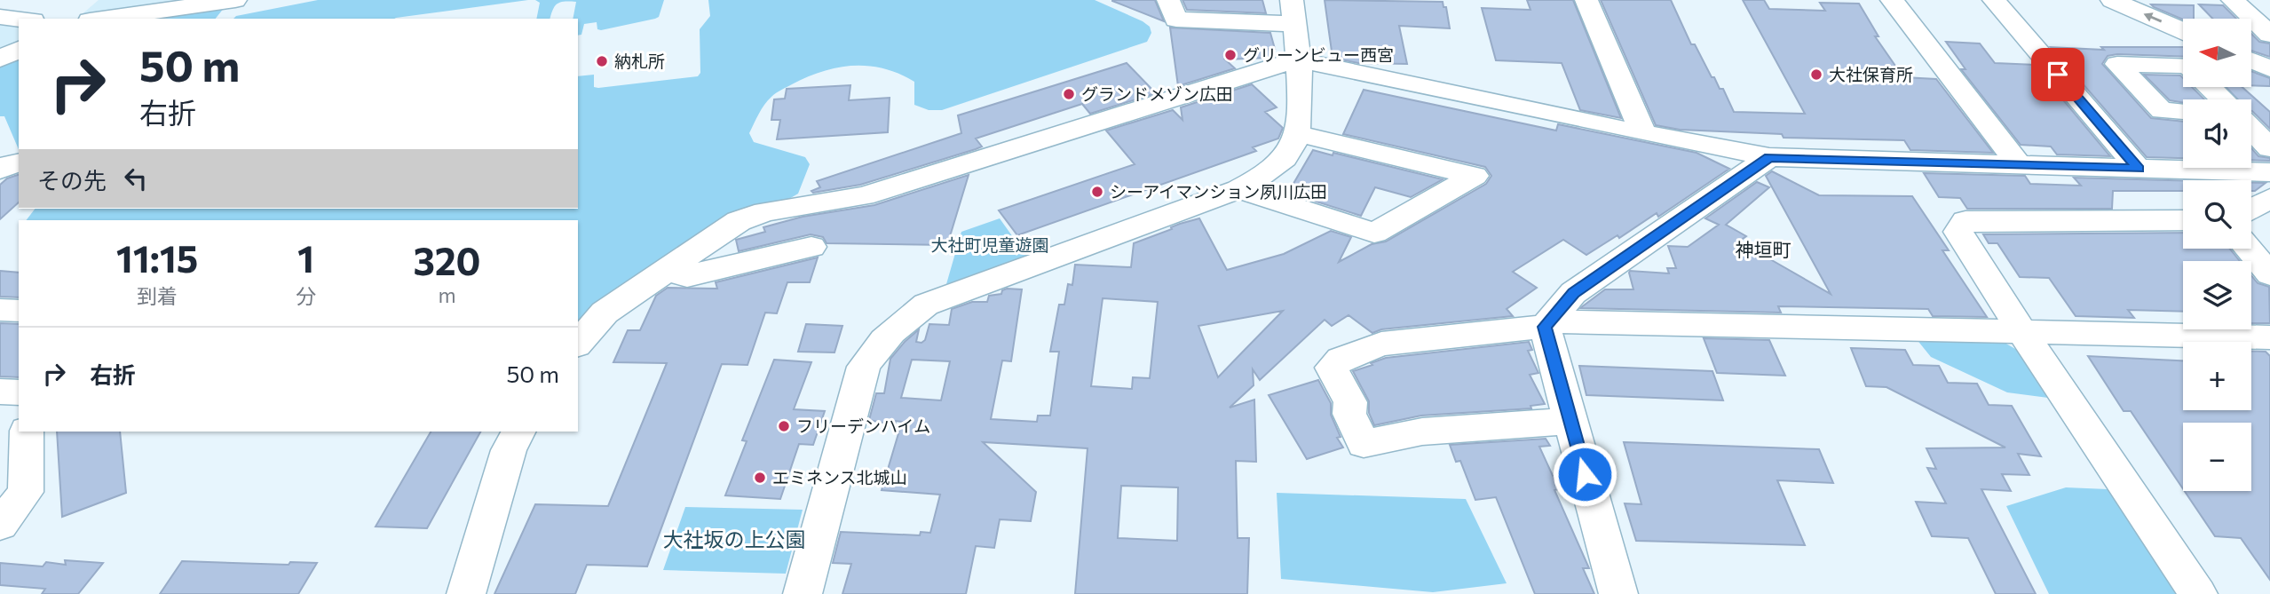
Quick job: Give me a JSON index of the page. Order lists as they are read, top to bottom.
{
  "districts": ["神垣町"],
  "parks": ["大社町児童遊園", "大社坂の上公園"],
  "places": [
    "グリーンビュー西宮",
    "納札所",
    "大社保育所",
    "グランドメゾン広田",
    "シーアイマンション夙川広田",
    "フリーデンハイム",
    "エミネンス北城山"
  ],
  "north": "left",
  "page": {
    "map_buttons": ["+", "−"],
    "turn": ["50 m", "右折"],
    "then": "その先",
    "eta": [
      "11:15",
      "到着",
      "1",
      "分",
      "320",
      "m"
    ],
    "list": [
      {
        "name": "右折",
        "value": "50 m"
      }
    ]
  }
}
